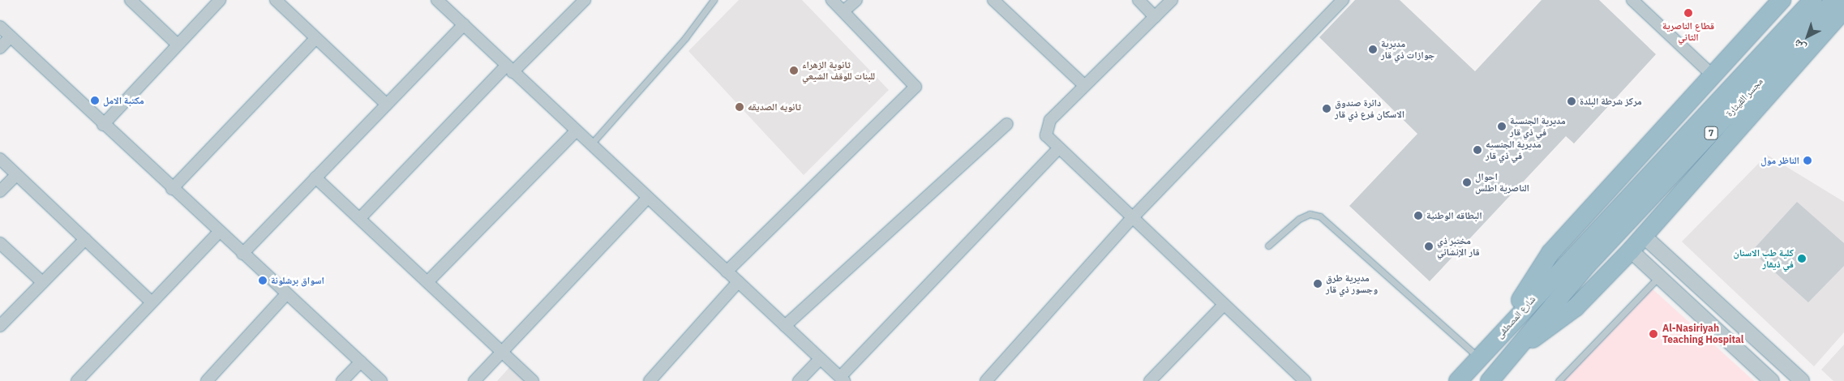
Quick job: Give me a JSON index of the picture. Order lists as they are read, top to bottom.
{
  "streets": {
    "highway": ["مجسر القيثارة", "7", "شارع المصطفى"]
  },
  "crossings": [
    ["مجسر القيثارة", "شارع المصطفى"]
  ],
  "places": [
    "قطاع الناصرية الثاني",
    "مديرية جوازات ذي قار",
    "ثانوية الزهراء للبنات للوقف الشيعي",
    "مكتبة الامل",
    "مركز شرطة البلدة",
    "ثانويه الصديقه",
    "دائرة صندوق الاسكان فرع ذي قار",
    "مديرية الجنسية في ذي قار",
    "مديرية الجنسيه في ذي قار",
    "الناظر مول",
    "احوال الناصرية اطلس",
    "البطاقه الوطنية",
    "مختبر ذي قار الإنشائي",
    "كلية طب الاسنان في ذيقار",
    "اسواق برشلونة",
    "مديرية طرق وجسور ذي قار",
    "Al-Nasiriyah Teaching Hospital"
  ],
  "north": "bottom left"
}
